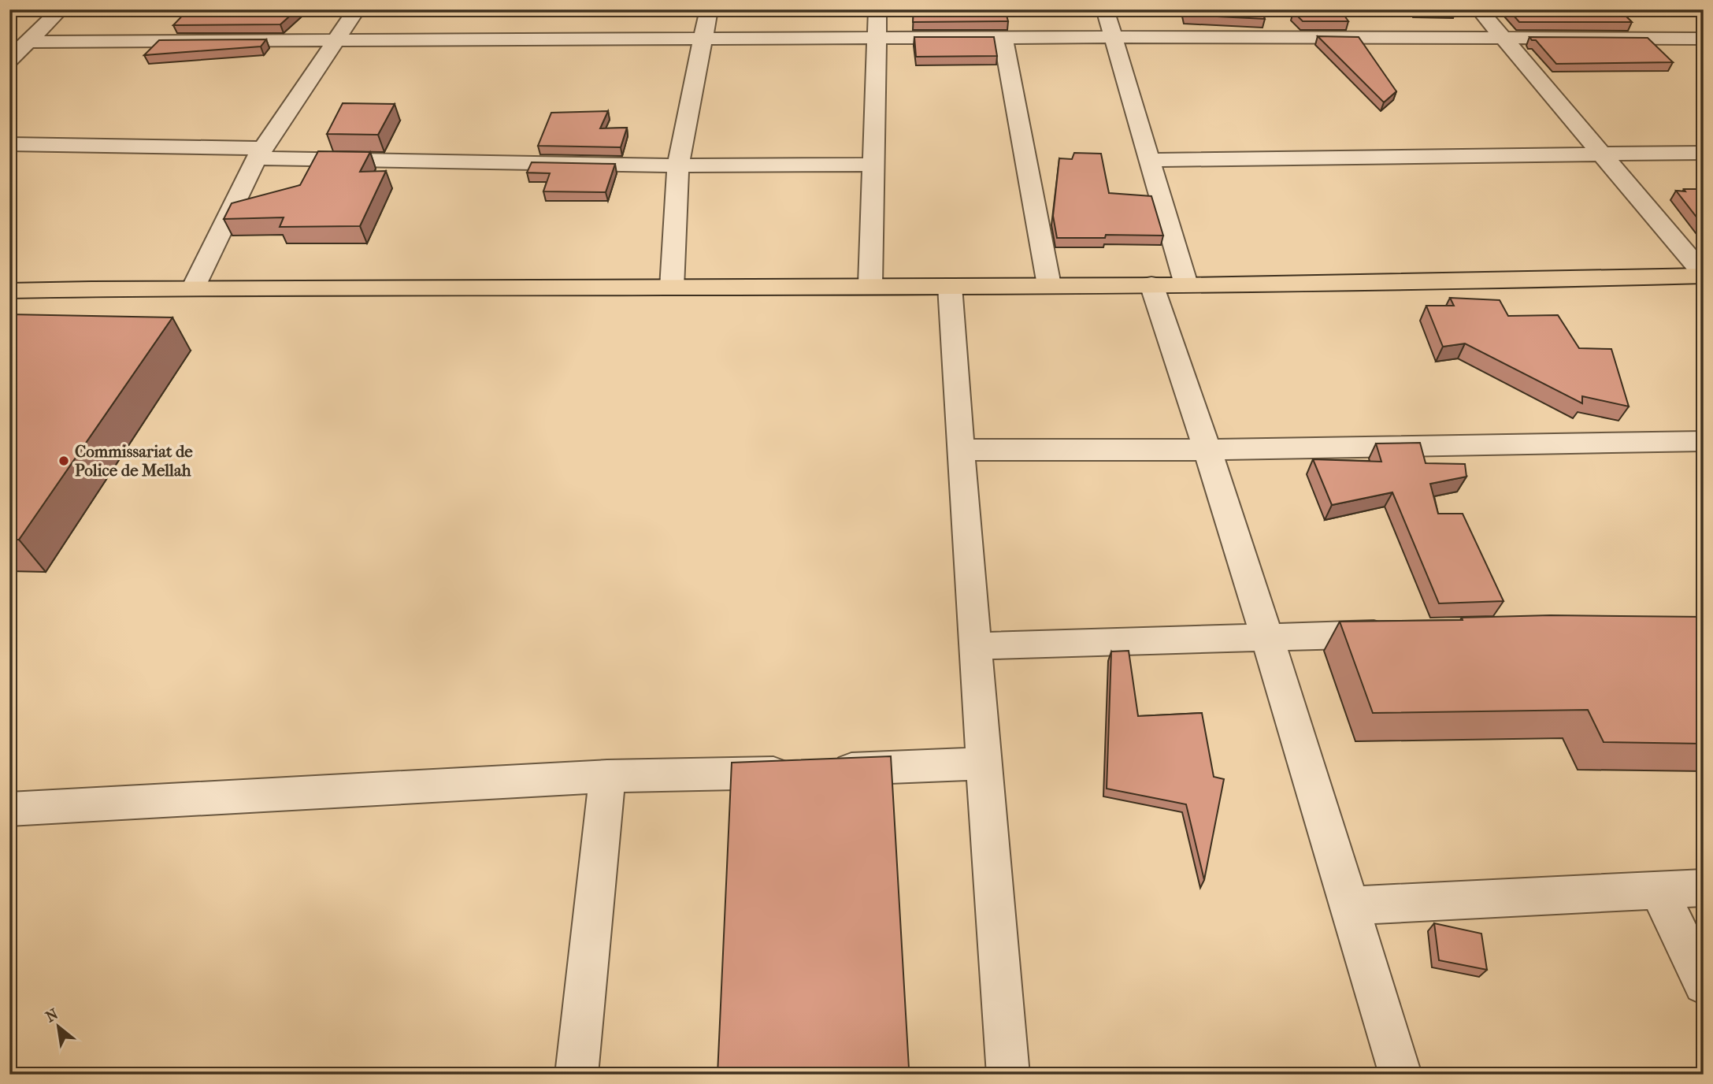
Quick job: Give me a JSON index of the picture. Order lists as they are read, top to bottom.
{
  "places": ["Commissariat de Police de Mellah"],
  "north": "top left"
}
